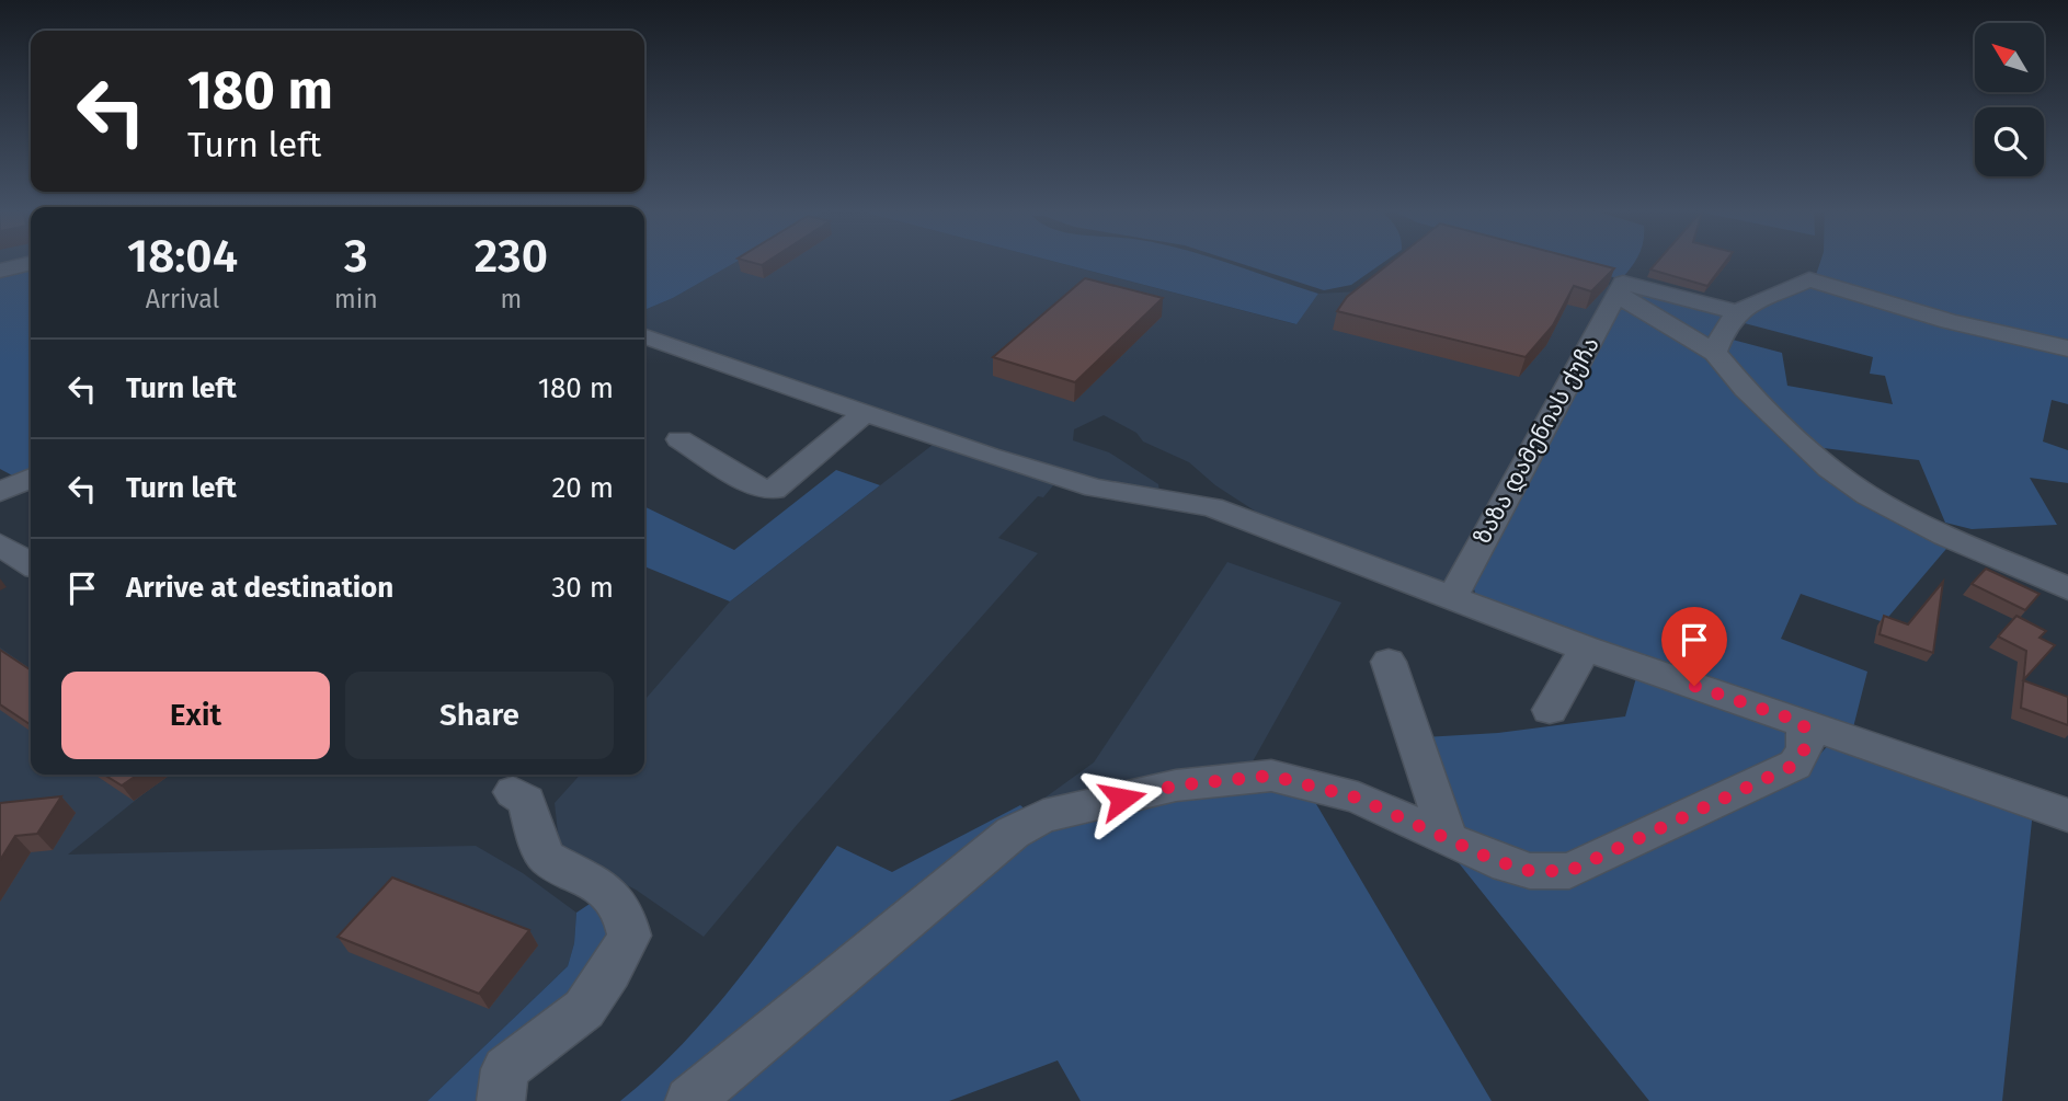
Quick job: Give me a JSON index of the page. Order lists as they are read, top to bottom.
{
  "streets": {
    "street": ["ზაზა დამენიას ქუჩა"]
  },
  "north": "top left",
  "page": {
    "turn": ["180 m", "Turn left"],
    "eta": [
      "18:04",
      "Arrival",
      "3",
      "min",
      "230",
      "m"
    ],
    "list": [
      {
        "name": "Turn left",
        "value": "180 m"
      },
      {
        "name": "Turn left",
        "value": "20 m"
      },
      {
        "name": "Arrive at destination",
        "value": "30 m"
      }
    ],
    "buttons": ["Exit", "Share"]
  }
}
